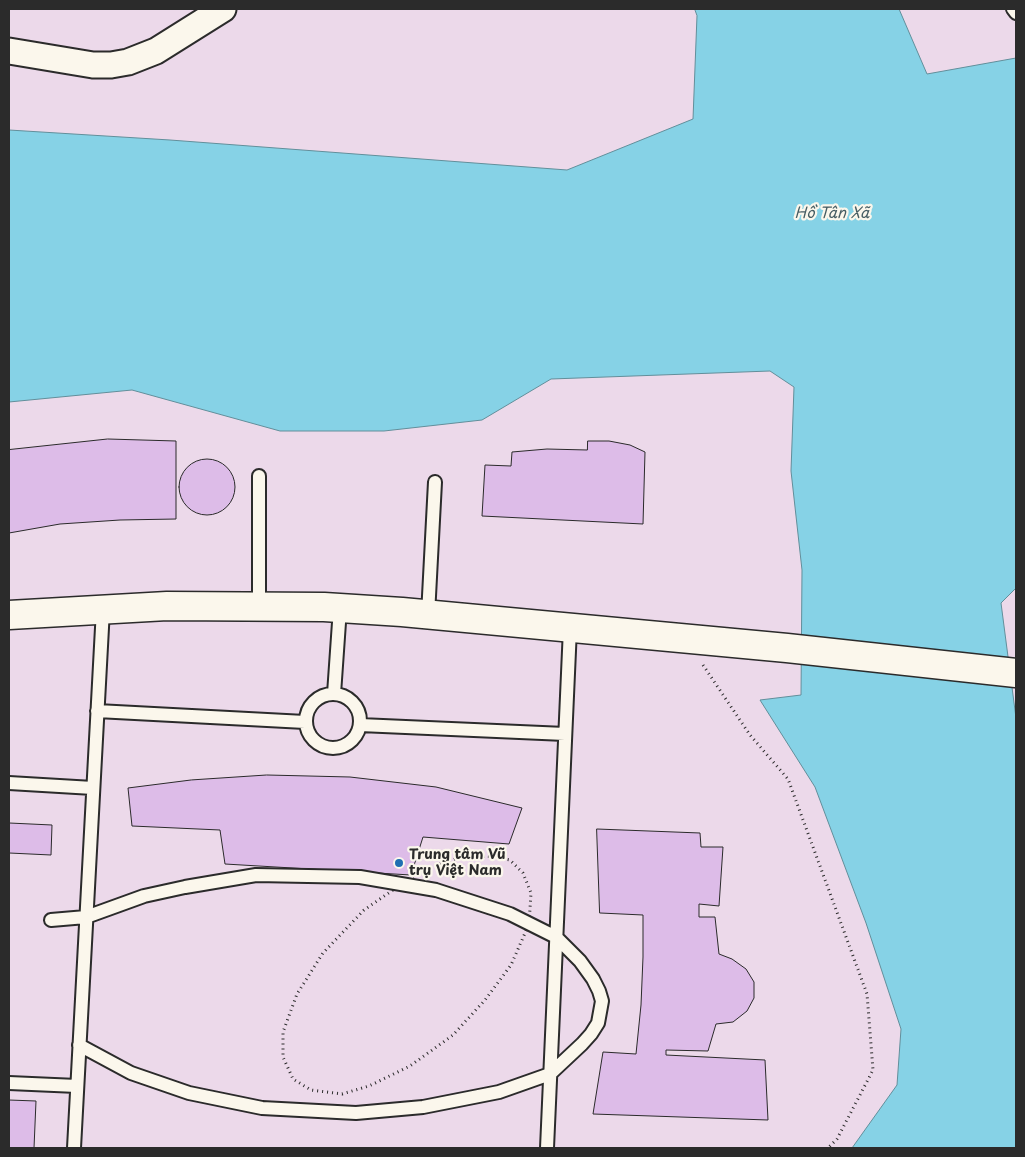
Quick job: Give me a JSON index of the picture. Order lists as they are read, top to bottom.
{
  "water": ["Hồ Tân Xã"],
  "places": ["Trung tâm Vũ trụ Việt Nam"]
}
